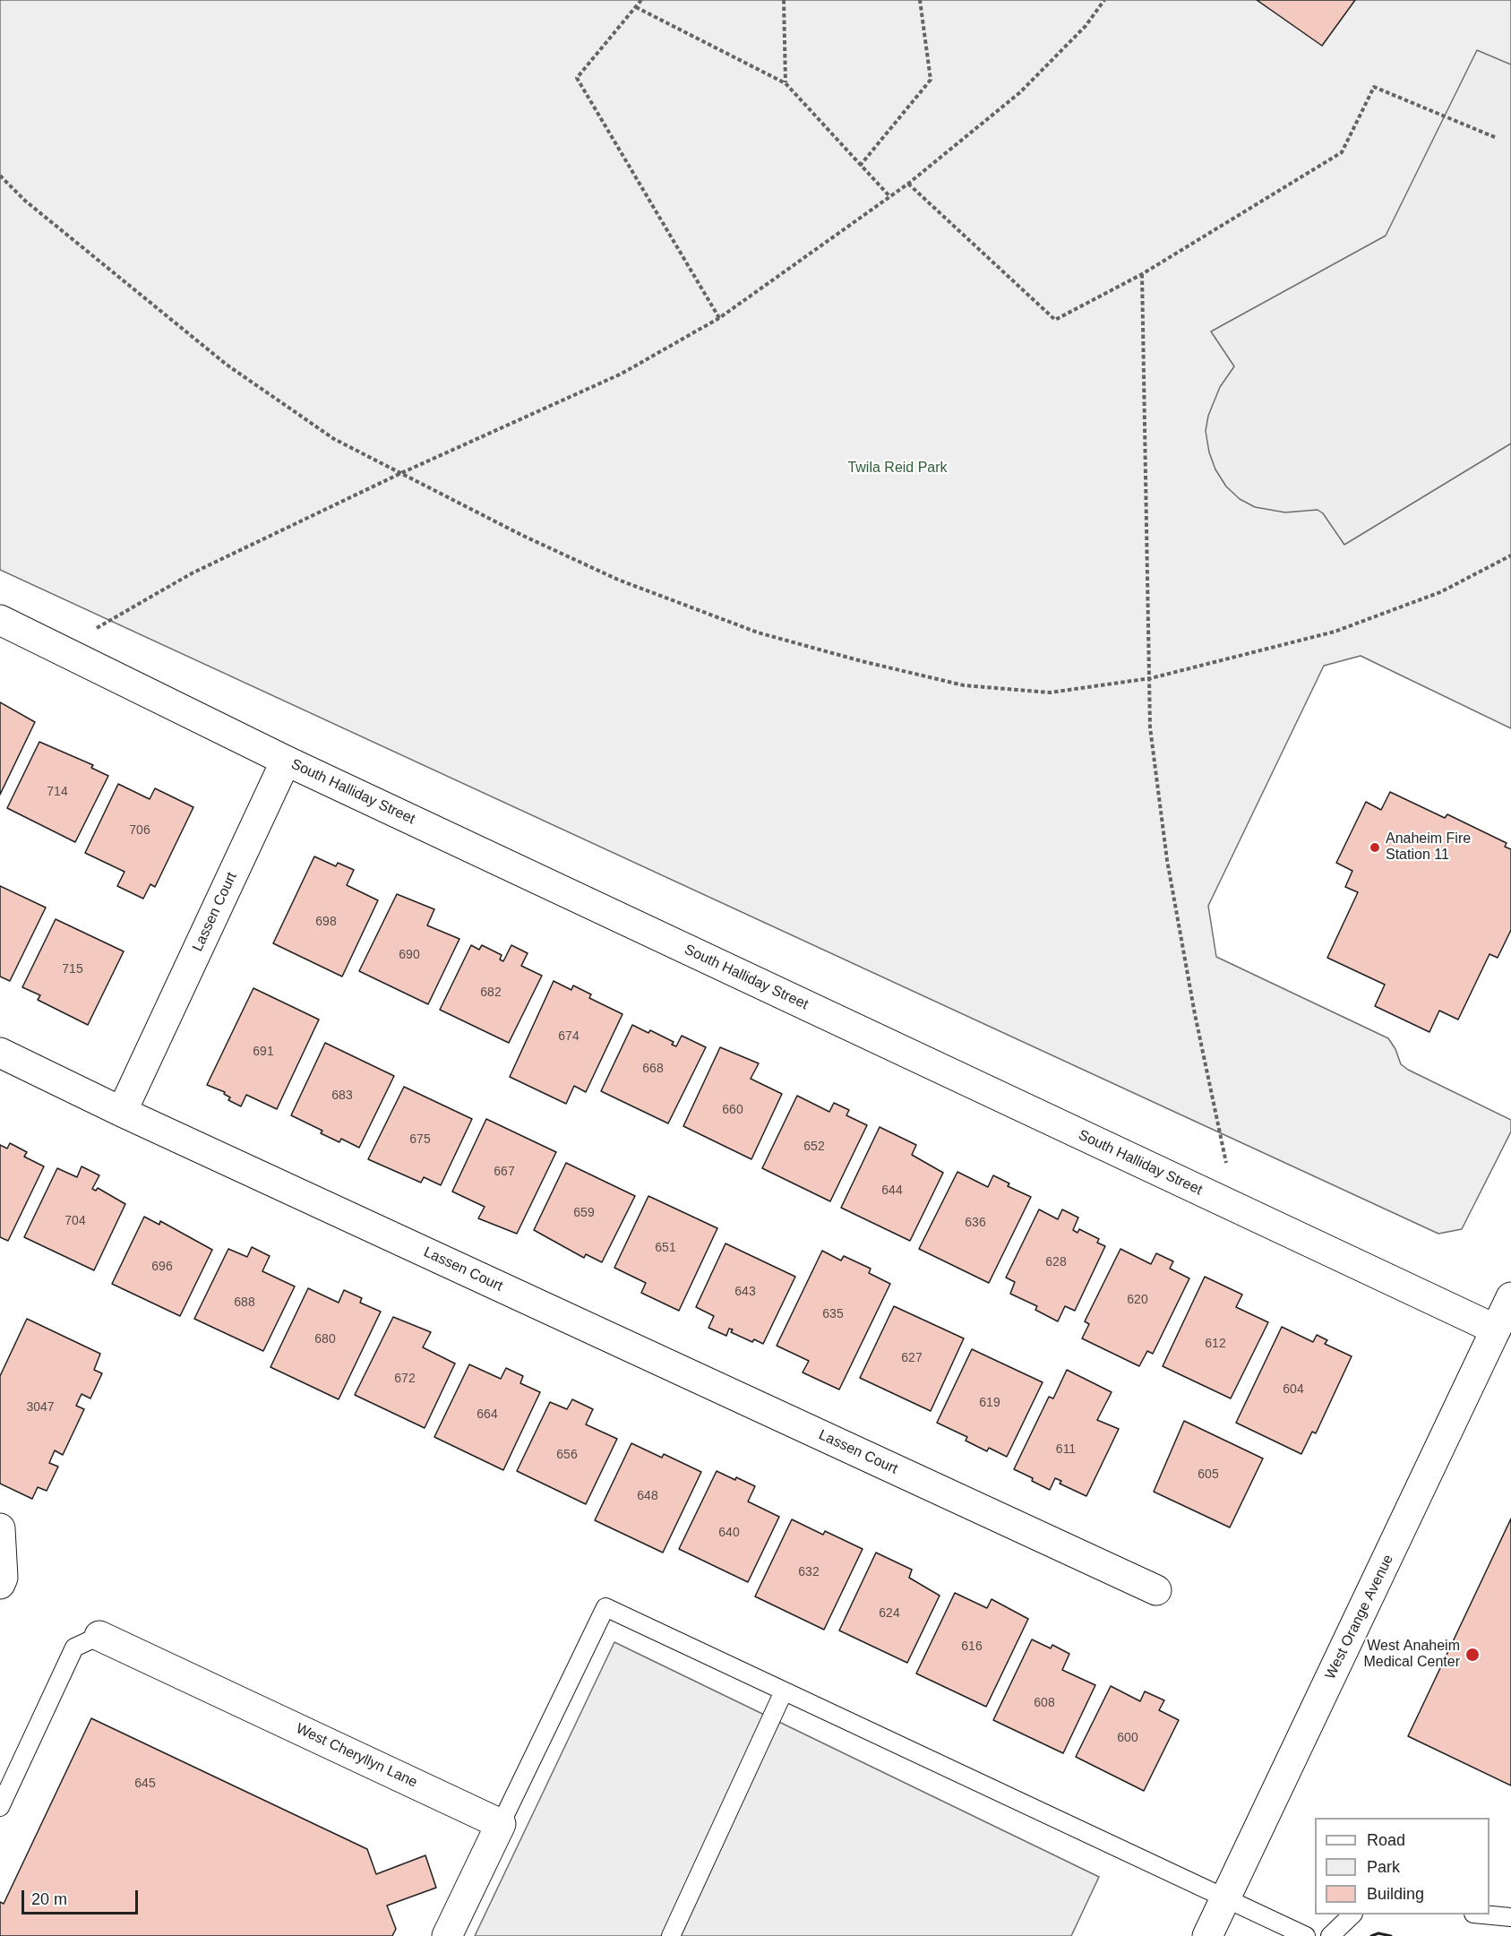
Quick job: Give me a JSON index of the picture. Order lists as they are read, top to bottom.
{
  "streets": {
    "street": [
      "South Halliday Street",
      "Lassen Court",
      "West Orange Avenue",
      "West Cheryllyn Lane"
    ]
  },
  "crossings": [
    ["South Halliday Street", "Lassen Court"],
    ["South Halliday Street", "West Orange Avenue"]
  ],
  "parks": ["Twila Reid Park"],
  "places": ["Anaheim Fire Station 11", "West Anaheim Medical Center"],
  "house_numbers": [
    "714",
    "706",
    "698",
    "690",
    "715",
    "682",
    "674",
    "691",
    "668",
    "683",
    "660",
    "675",
    "652",
    "667",
    "644",
    "659",
    "704",
    "636",
    "651",
    "628",
    "696",
    "643",
    "620",
    "688",
    "635",
    "680",
    "612",
    "627",
    "672",
    "604",
    "619",
    "3047",
    "664",
    "611",
    "656",
    "605",
    "648",
    "640",
    "632",
    "624",
    "616",
    "608",
    "600",
    "645"
  ],
  "legend": ["Road", "Park", "Building"],
  "scale_bar": "20 m"
}
